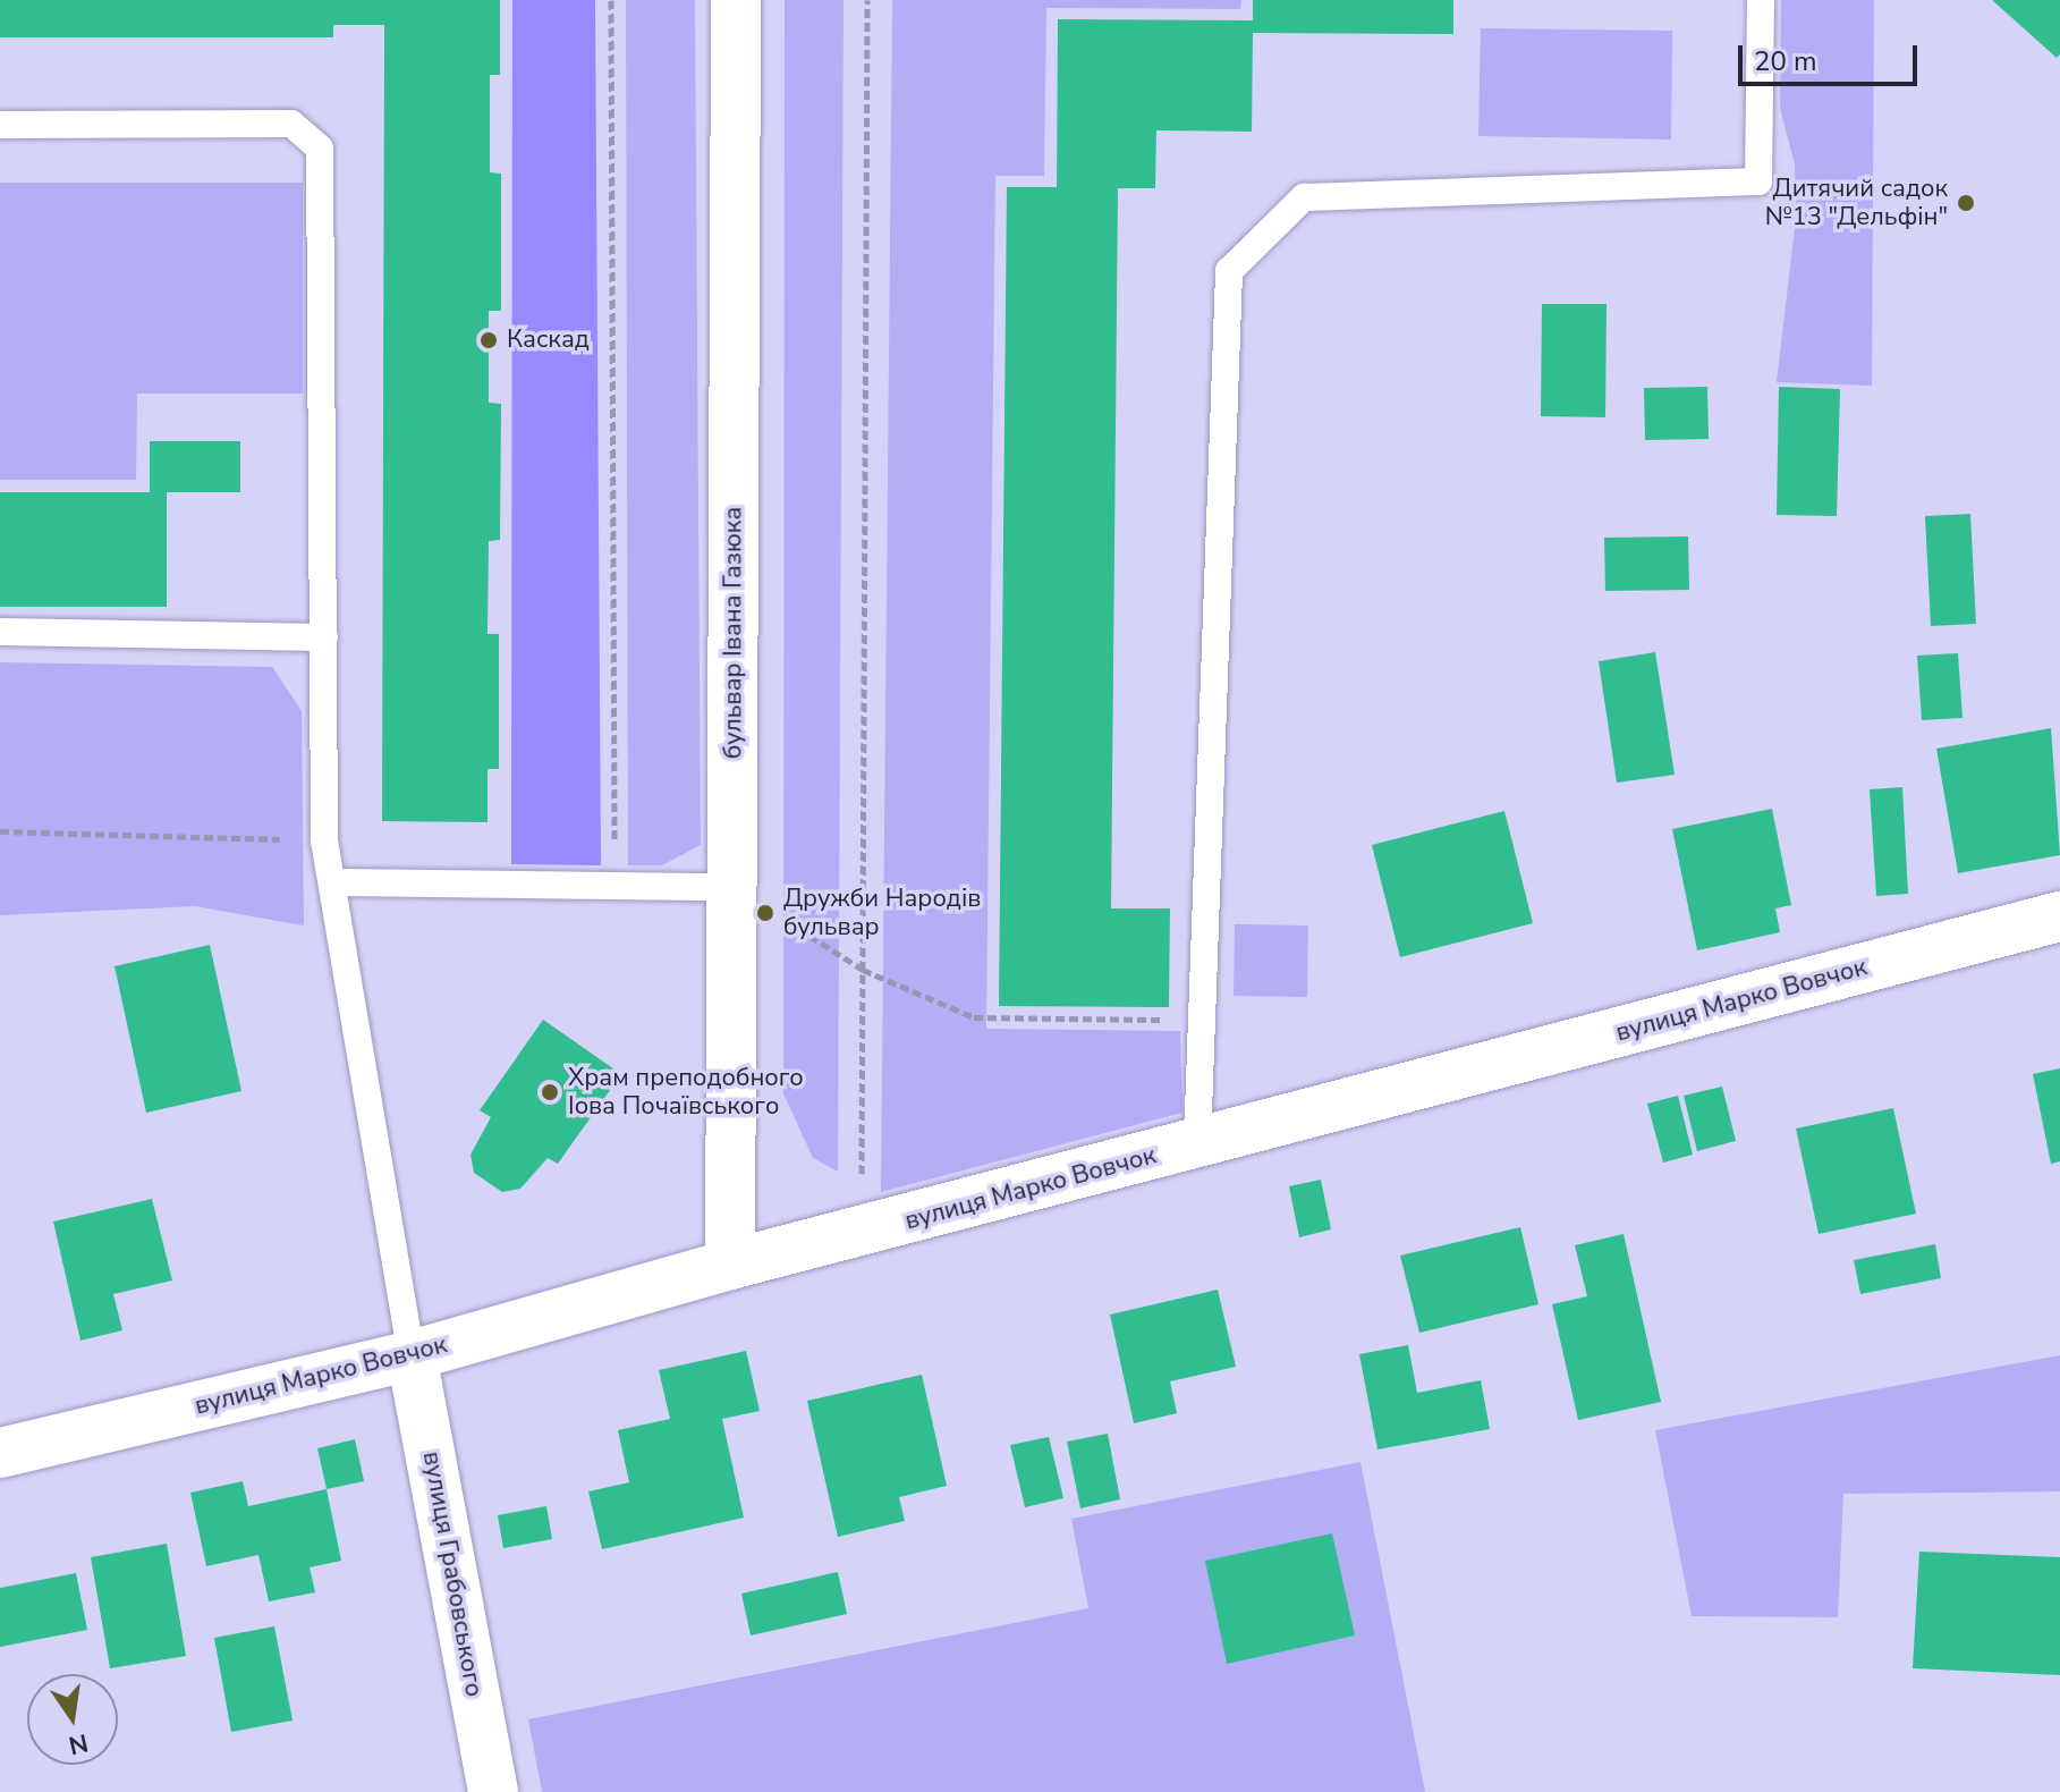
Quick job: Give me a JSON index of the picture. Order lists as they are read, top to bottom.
{
  "streets": {
    "street": ["бульвар Івана Газюка", "вулиця Марко Вовчок", "вулиця Грабовського"]
  },
  "crossings": [
    ["бульвар Івана Газюка", "вулиця Марко Вовчок"],
    ["вулиця Марко Вовчок", "вулиця Грабовського"]
  ],
  "places": [
    "Дитячий садок №13 \"Дельфін\"",
    "Каскад",
    "Дружби Народів бульвар",
    "Храм преподобного Іова Почаївського"
  ],
  "scale_bar": "20 m",
  "north": "bottom"
}
